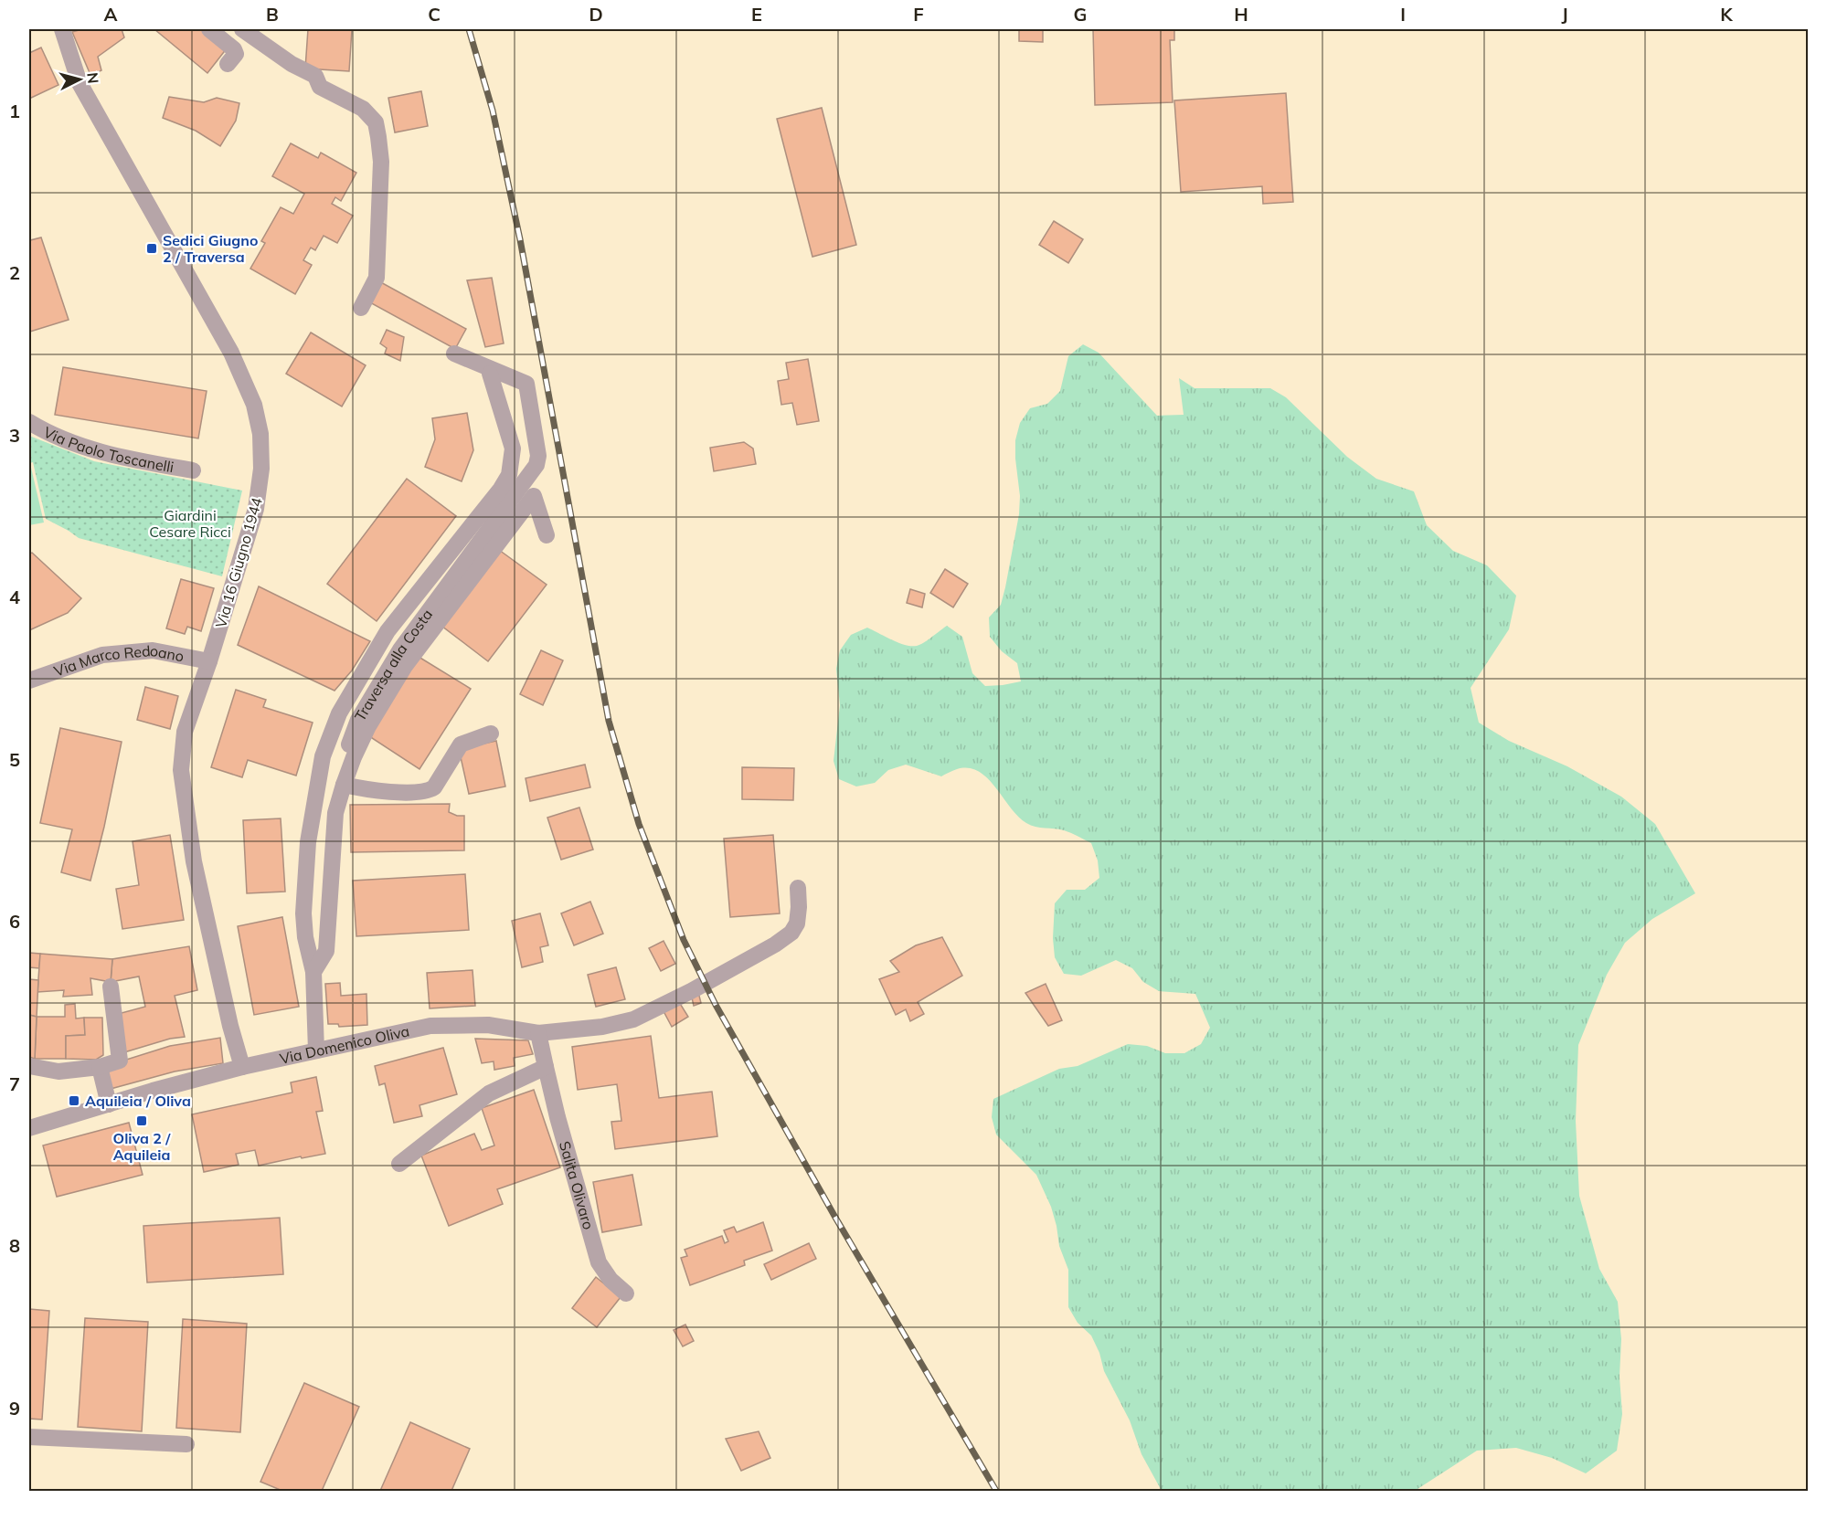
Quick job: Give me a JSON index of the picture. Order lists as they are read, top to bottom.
{
  "streets": {
    "street": [
      "Via Paolo Toscanelli",
      "Via 16 Giugno 1944",
      "Traversa alla Costa",
      "Via Marco Redoano",
      "Via Domenico Oliva",
      "Salita Olivaro"
    ]
  },
  "crossings": [
    ["Via 16 Giugno 1944", "Via Marco Redoano"],
    ["Via 16 Giugno 1944", "Via Domenico Oliva"],
    ["Via Domenico Oliva", "Salita Olivaro"]
  ],
  "parks": ["Giardini Cesare Ricci"],
  "places": {
    "transit": ["Sedici Giugno 2 / Traversa", "Aquileia / Oliva", "Oliva 2 / Aquileia"]
  },
  "north": "right",
  "grid": {
    "columns": [
      "A",
      "B",
      "C",
      "D",
      "E",
      "F",
      "G",
      "H",
      "I",
      "J",
      "K"
    ],
    "rows": [
      "1",
      "2",
      "3",
      "4",
      "5",
      "6",
      "7",
      "8",
      "9"
    ]
  }
}
